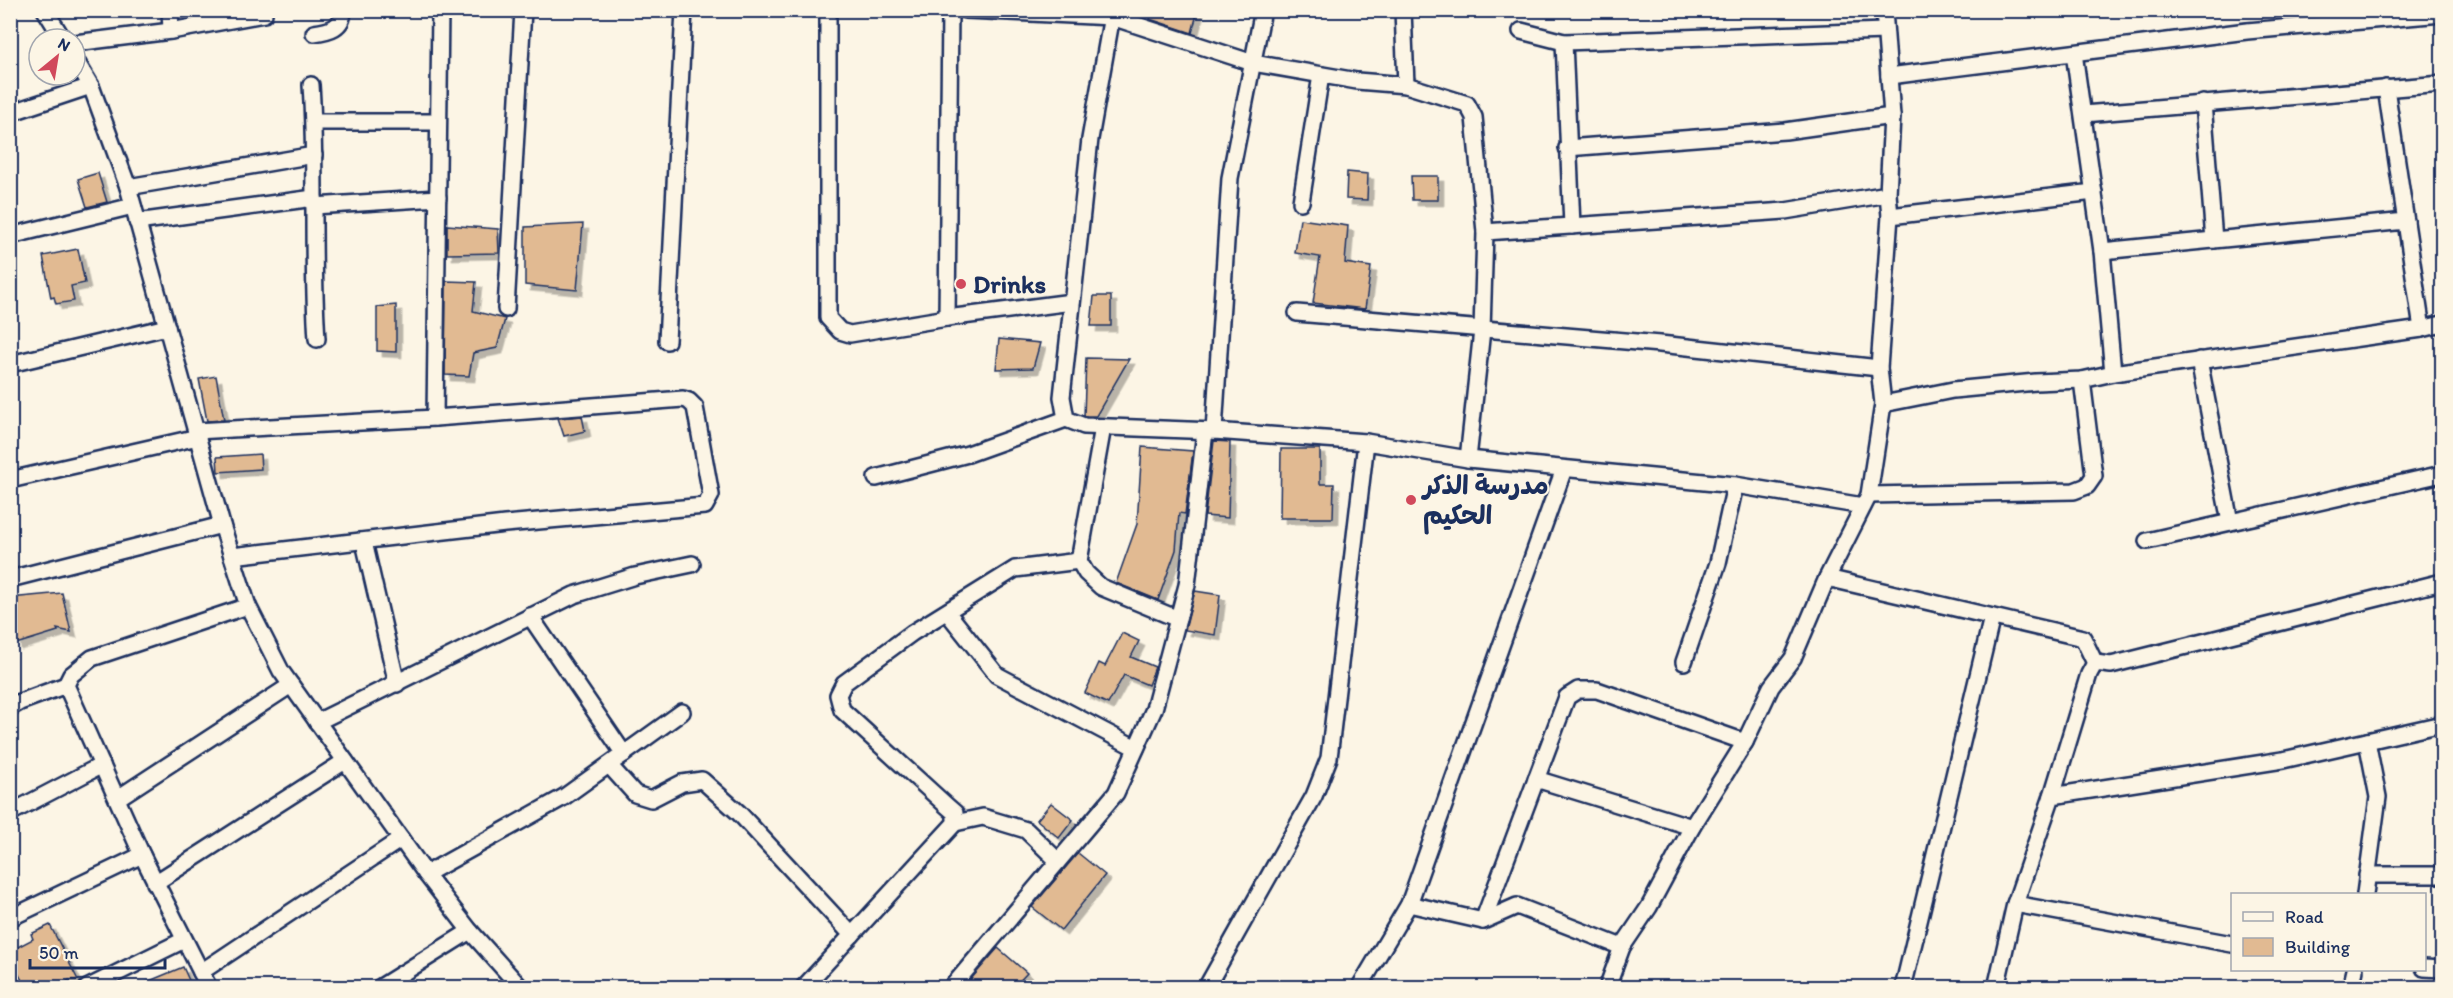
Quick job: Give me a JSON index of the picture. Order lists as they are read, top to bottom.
{
  "places": ["Drinks", "مدرسة الذكر الحكيم"],
  "legend": ["Road", "Building"],
  "scale_bar": "50 m",
  "north": "top right"
}
